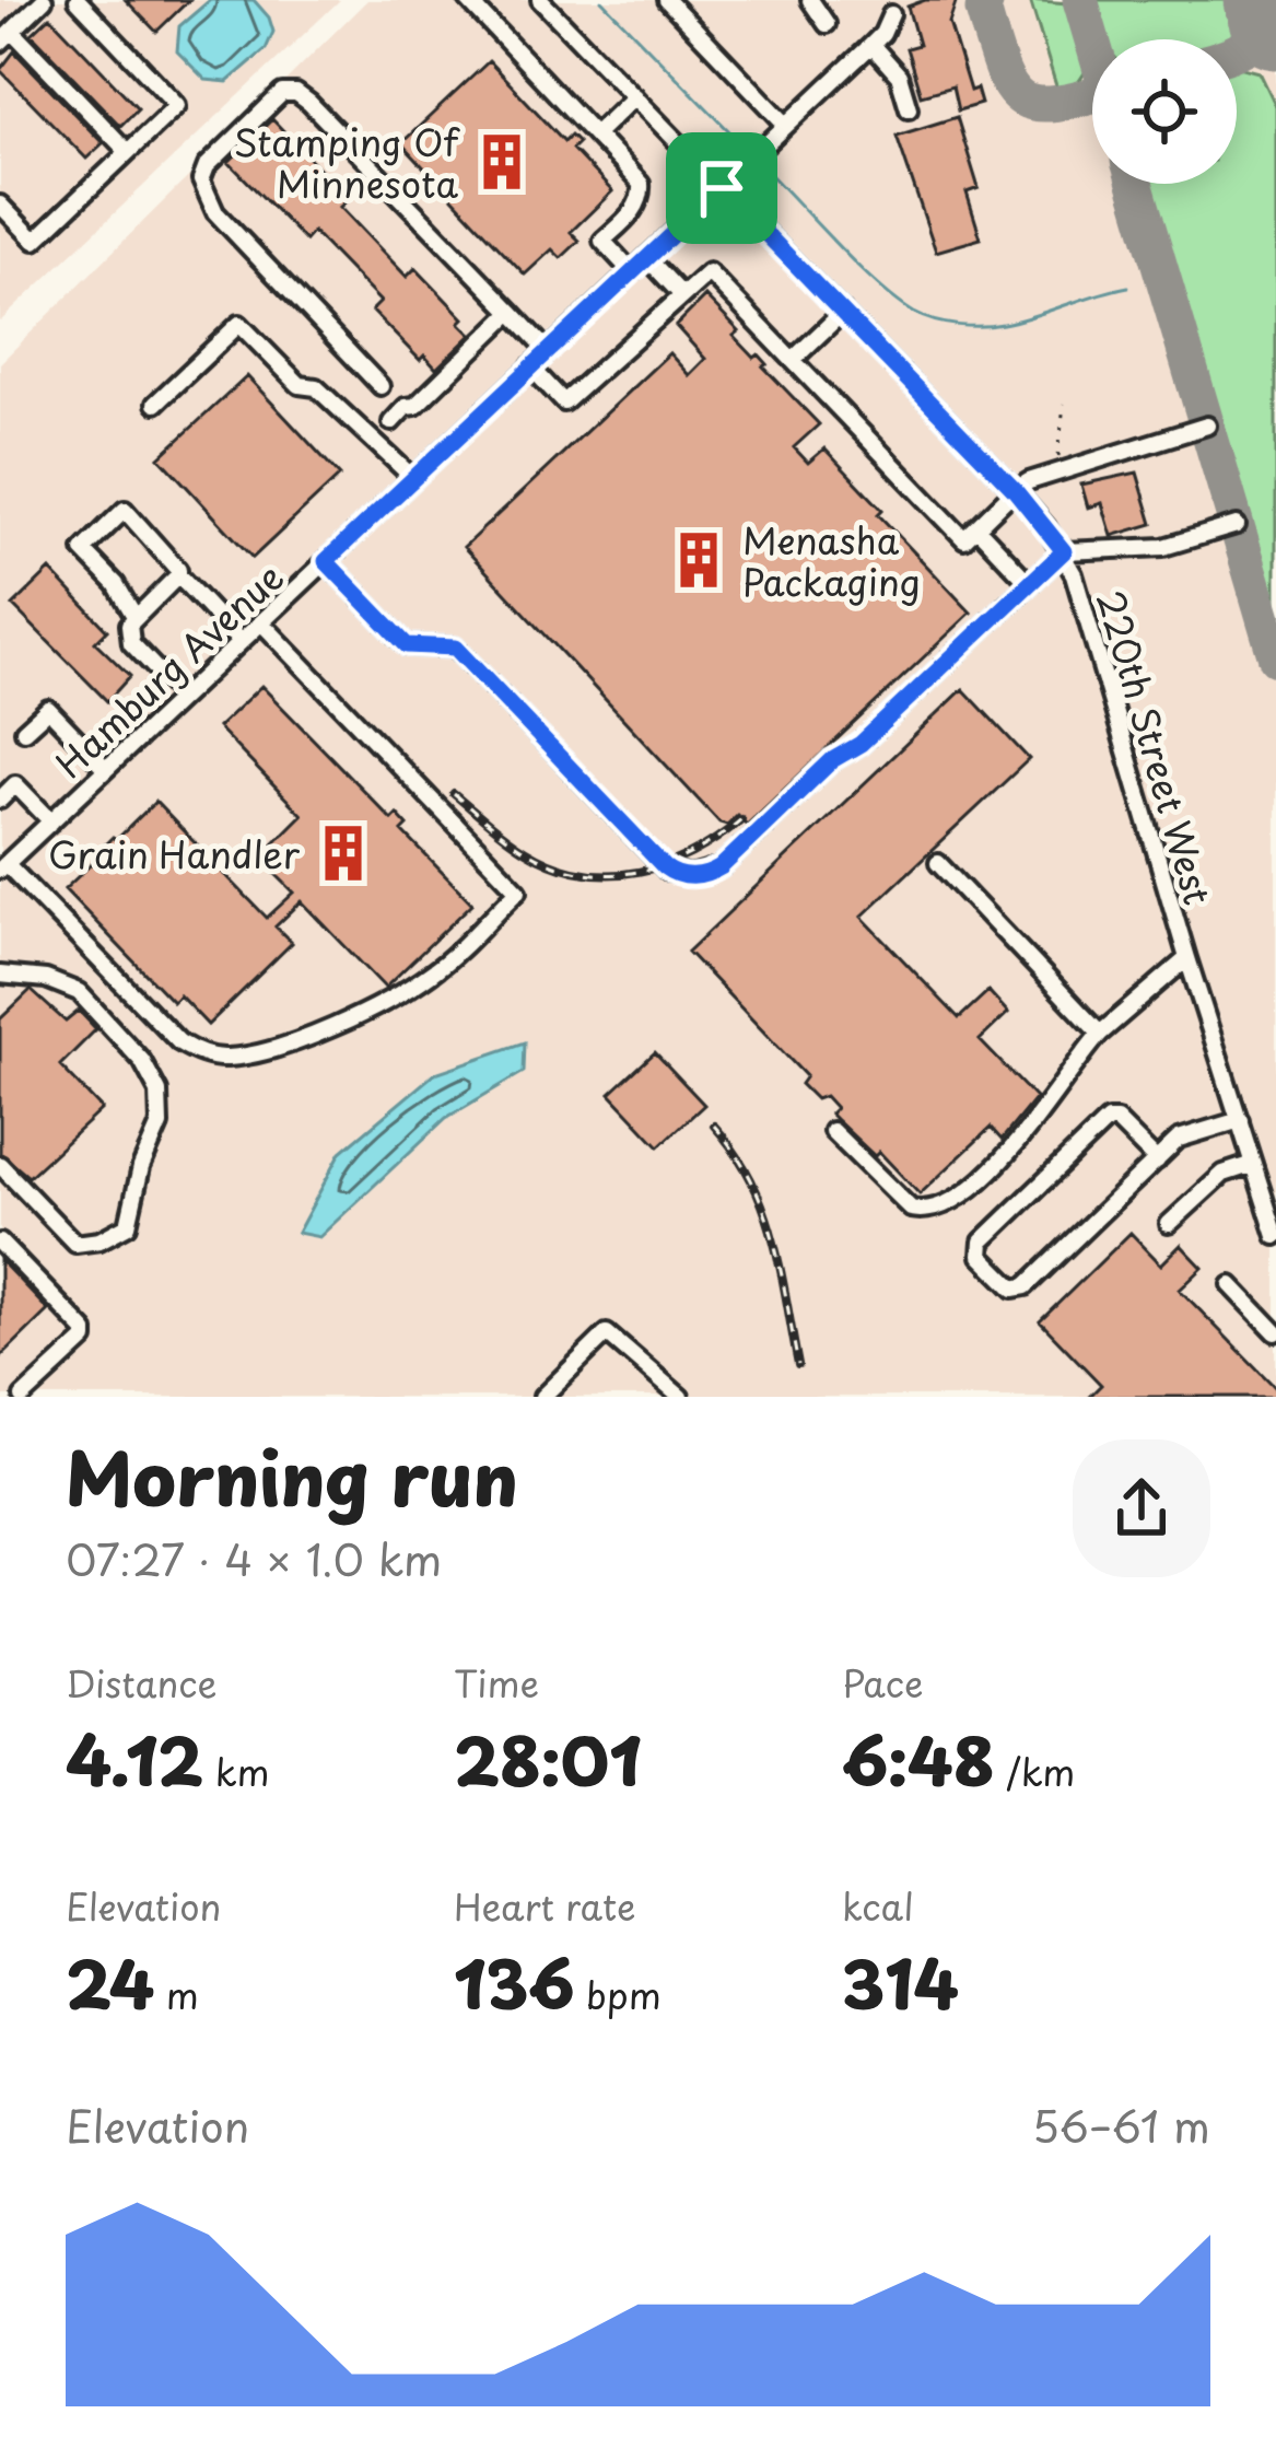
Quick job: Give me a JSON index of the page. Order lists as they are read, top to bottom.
{
  "streets": {
    "street": ["Hamburg Avenue", "220th Street West"]
  },
  "crossings": [
    ["Hamburg Avenue", "220th Street West"]
  ],
  "places": {
    "building": ["Stamping Of Minnesota", "Menasha Packaging", "Grain Handler"]
  },
  "page": {
    "heading": ["Morning run", "07:27 · 4 × 1.0 km"],
    "stats": [
      ["Distance", "4.12 km"],
      ["Time", "28:01"],
      ["Pace", "6:48 /km"],
      ["Elevation", "24 m"],
      ["Heart rate", "136 bpm"],
      ["kcal", "314"]
    ],
    "chart": ["Elevation", "56–61 m"]
  }
}
